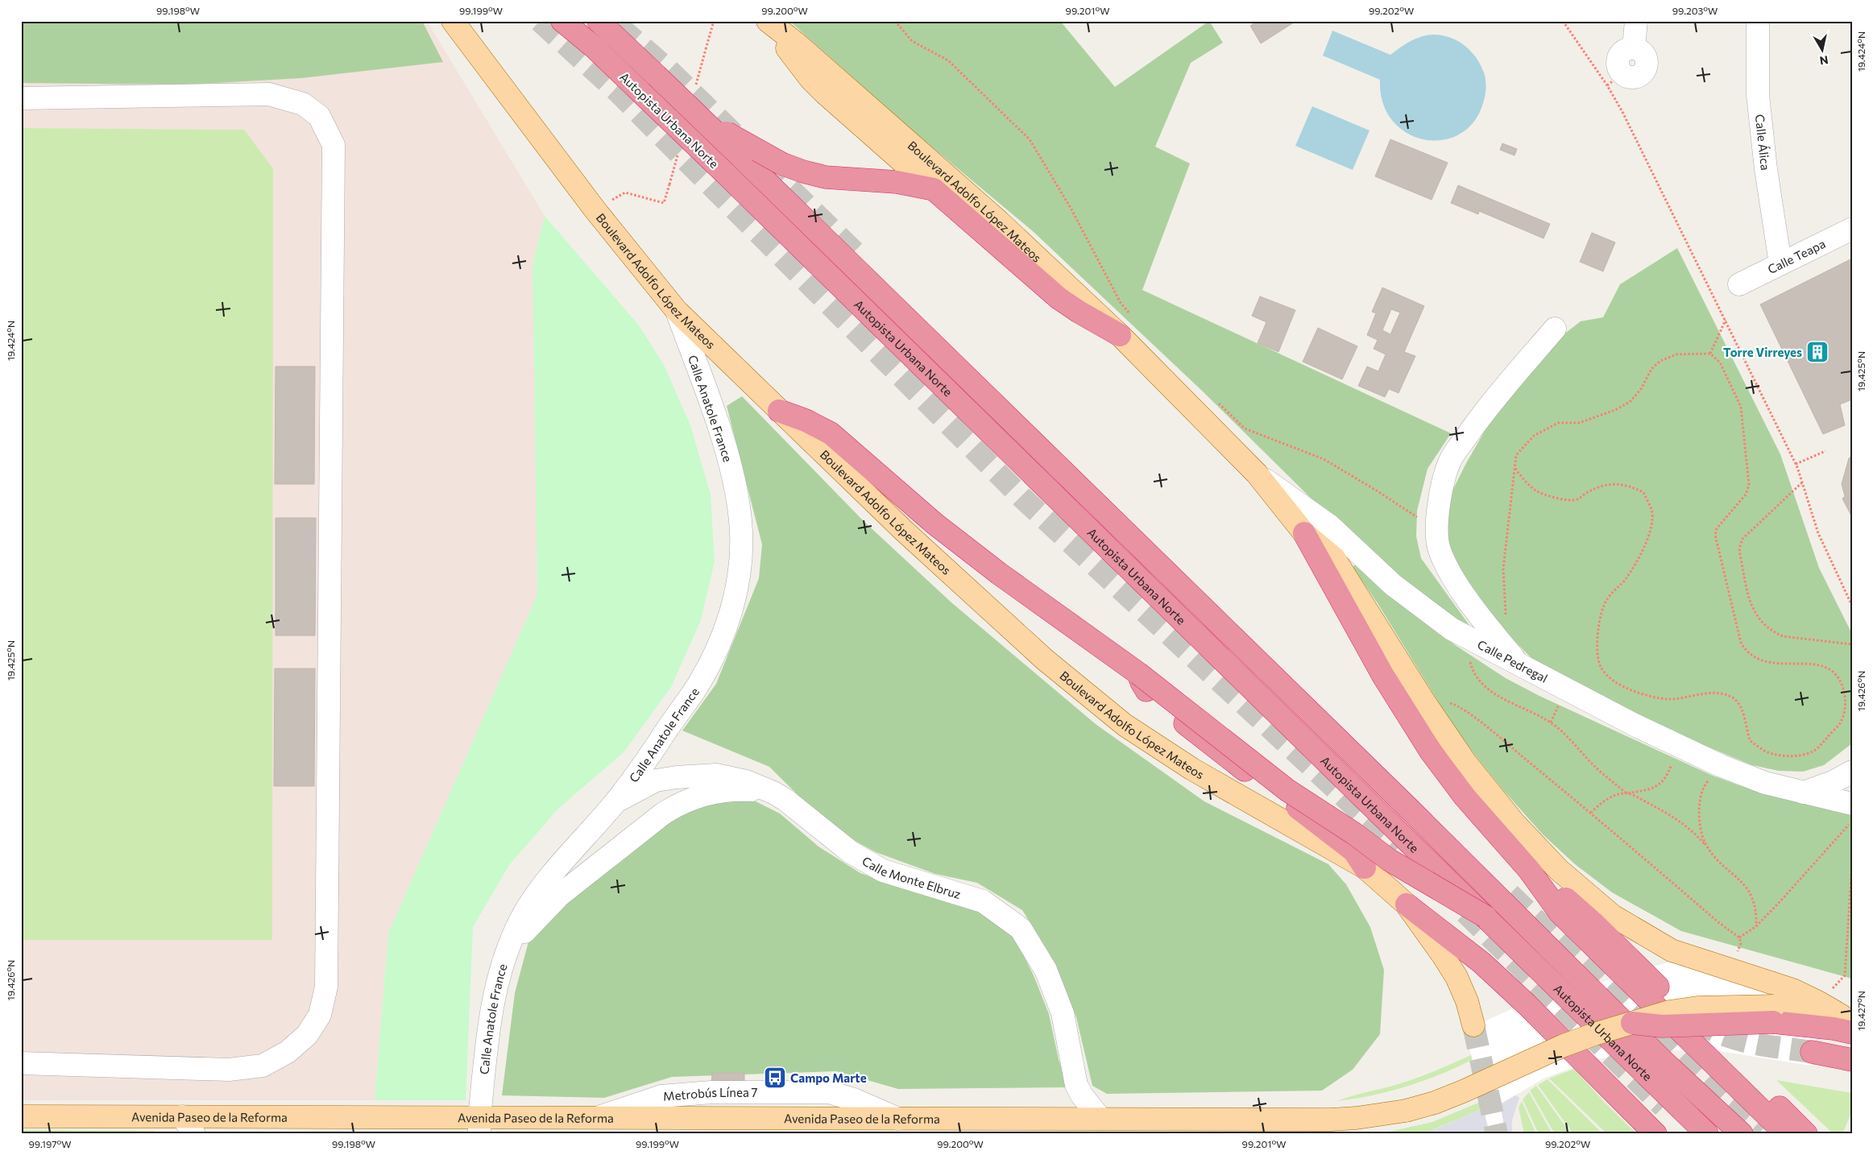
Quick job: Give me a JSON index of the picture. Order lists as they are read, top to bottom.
{
  "streets": {
    "highway": ["Autopista Urbana Norte"],
    "main road": ["Boulevard Adolfo López Mateos", "Avenida Paseo de la Reforma"],
    "street": [
      "Calle Álica",
      "Calle Teapa",
      "Calle Anatole France",
      "Calle Pedregal",
      "Calle Monte Elbruz"
    ]
  },
  "crossings": [
    ["Calle Álica", "Calle Teapa"],
    ["Boulevard Adolfo López Mateos", "Calle Anatole France"],
    ["Boulevard Adolfo López Mateos", "Calle Pedregal"],
    ["Boulevard Adolfo López Mateos", "Avenida Paseo de la Reforma"],
    ["Calle Anatole France", "Calle Monte Elbruz"],
    ["Calle Anatole France", "Avenida Paseo de la Reforma"],
    ["Calle Monte Elbruz", "Avenida Paseo de la Reforma"]
  ],
  "places": {
    "building": ["Torre Virreyes"],
    "bus stop": ["Campo Marte"]
  },
  "north": "bottom",
  "coordinates": [
    "99.198°W",
    "99.199°W",
    "99.200°W",
    "99.201°W",
    "99.202°W",
    "99.203°W",
    "19.424°N",
    "19.425°N",
    "19.426°N",
    "19.427°N",
    "99.197°W"
  ]
}
